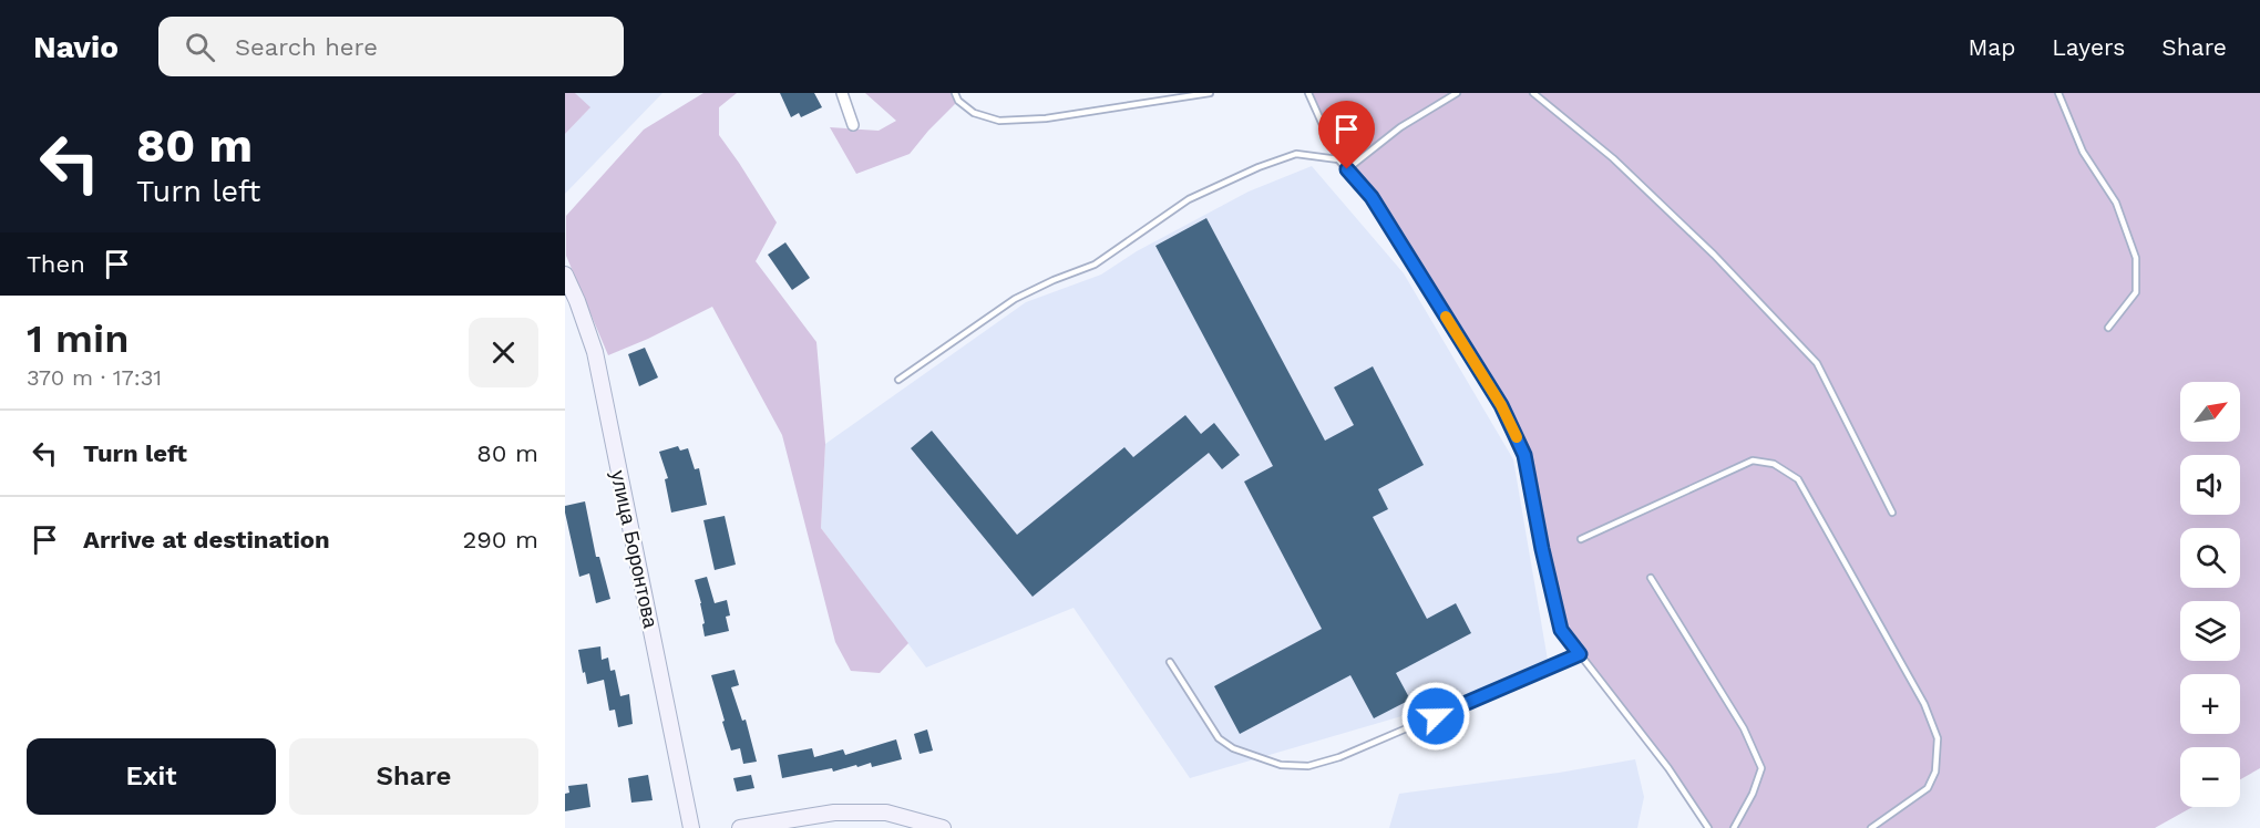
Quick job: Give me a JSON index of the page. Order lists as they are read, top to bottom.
{
  "streets": {
    "street": ["улица Боронтова"]
  },
  "north": "top right",
  "page": {
    "header": "Navio",
    "search": "Search here",
    "nav": ["Map", "Layers", "Share"],
    "turn": ["80 m", "Turn left"],
    "then": "Then",
    "heading": ["1 min", "370 m · 17:31"],
    "map_buttons": ["+", "−"],
    "list": [
      {
        "name": "Turn left",
        "value": "80 m"
      },
      {
        "name": "Arrive at destination",
        "value": "290 m"
      }
    ],
    "buttons": ["Exit", "Share"]
  }
}
